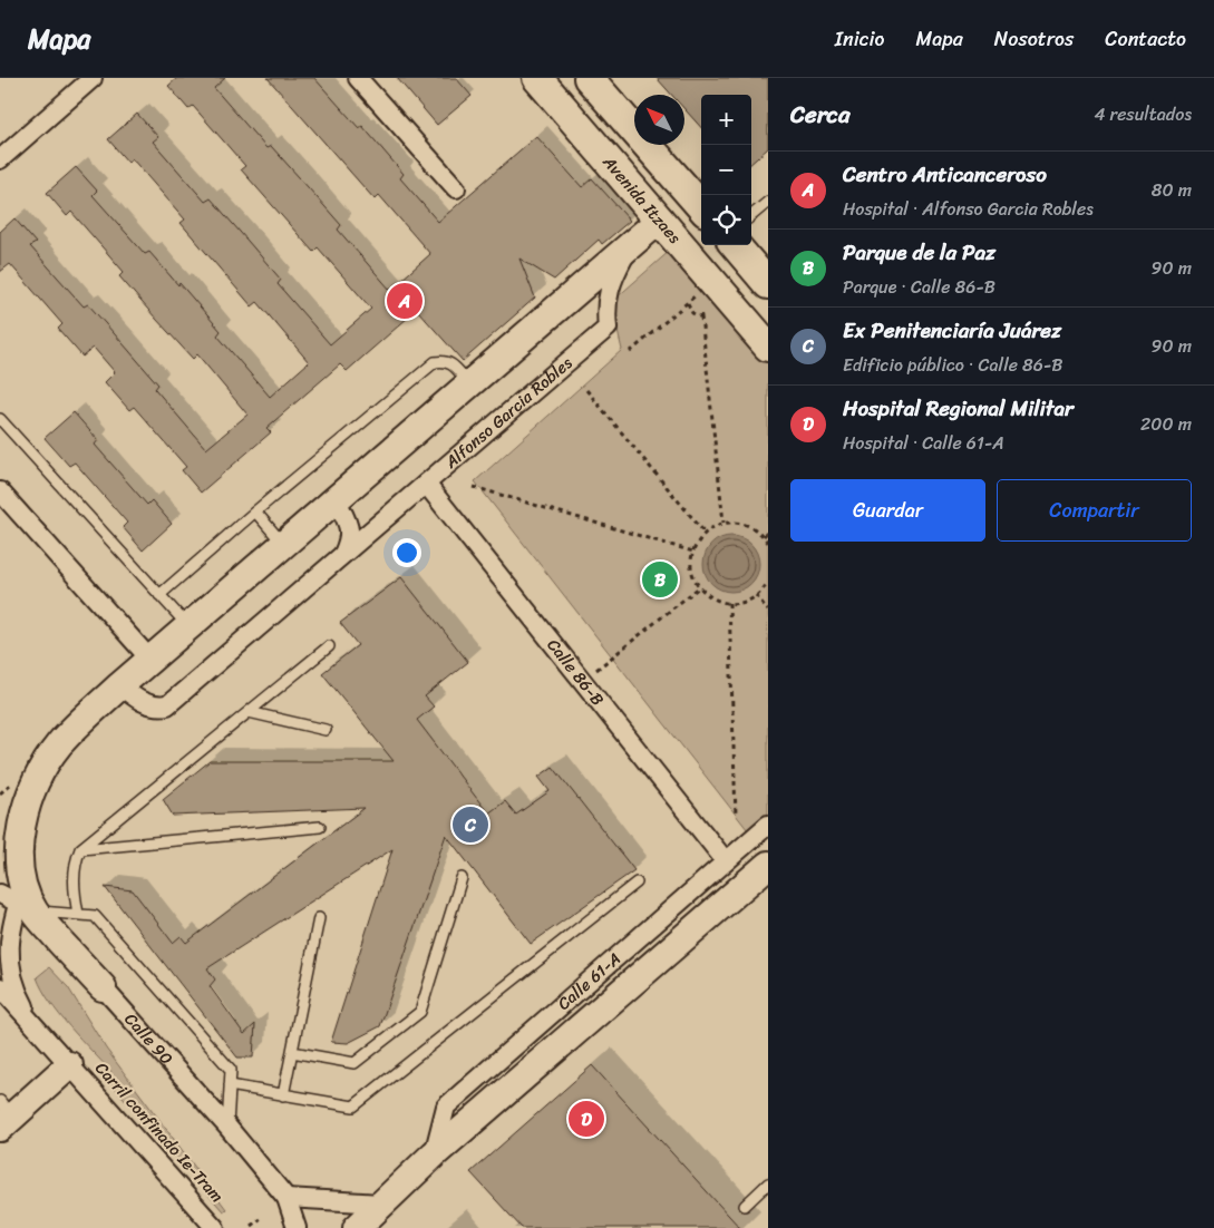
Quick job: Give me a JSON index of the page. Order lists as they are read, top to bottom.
{
  "streets": {
    "main road": ["Avenida Itzaes"],
    "street": [
      "Alfonso Garcia Robles",
      "Calle 86-B",
      "Calle 61-A",
      "Calle 90"
    ],
    "lane": ["Carril confinado Ie-Tram"]
  },
  "crossings": [
    ["Avenida Itzaes", "Alfonso Garcia Robles"],
    ["Alfonso Garcia Robles", "Calle 86-B"],
    ["Alfonso Garcia Robles", "Calle 90"],
    ["Calle 86-B", "Calle 61-A"]
  ],
  "north": "top left",
  "page": {
    "header": "Mapa",
    "nav": [
      "Inicio",
      "Mapa",
      "Nosotros",
      "Contacto"
    ],
    "heading": ["Cerca", "4 resultados"],
    "map_buttons": ["+", "−"],
    "list": [
      {
        "mark": "A",
        "name": "Centro Anticanceroso",
        "note": "Hospital · Alfonso Garcia Robles",
        "value": "80 m"
      },
      {
        "mark": "B",
        "name": "Parque de la Paz",
        "note": "Parque · Calle 86-B",
        "value": "90 m"
      },
      {
        "mark": "C",
        "name": "Ex Penitenciaría Juárez",
        "note": "Edificio público · Calle 86-B",
        "value": "90 m"
      },
      {
        "mark": "D",
        "name": "Hospital Regional Militar",
        "note": "Hospital · Calle 61-A",
        "value": "200 m"
      }
    ],
    "pins": [
      "A",
      "B",
      "C",
      "D"
    ],
    "buttons": ["Guardar", "Compartir"]
  }
}
